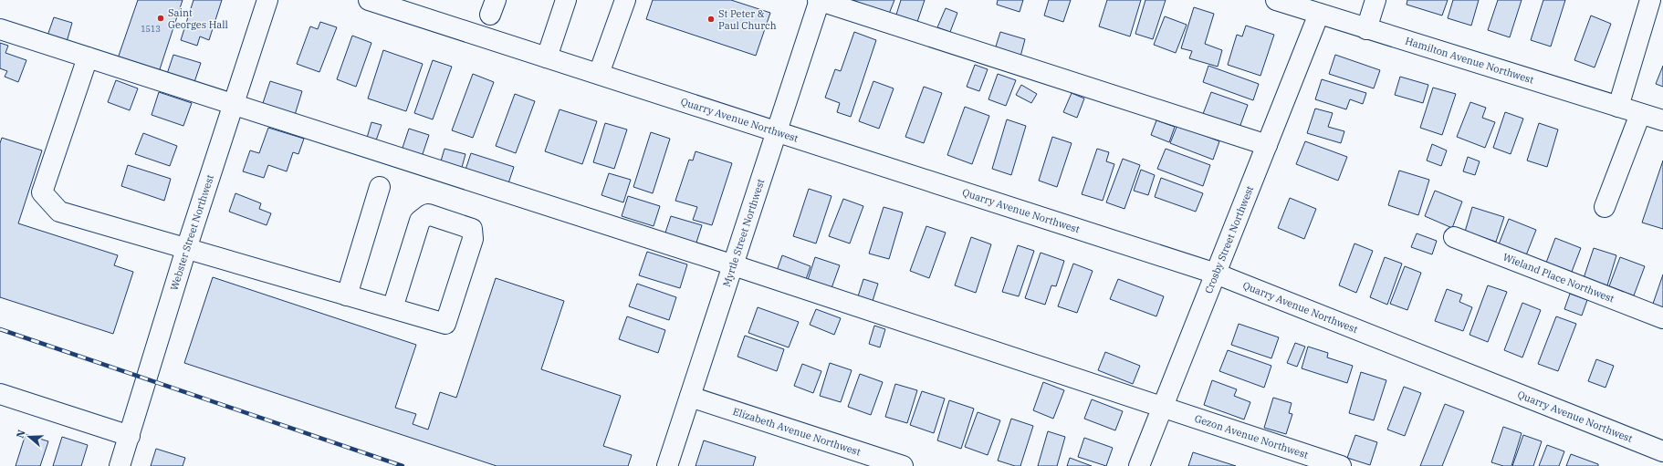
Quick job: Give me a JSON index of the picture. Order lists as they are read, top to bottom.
{
  "streets": {
    "street": [
      "Hamilton Avenue Northwest",
      "Quarry Avenue Northwest",
      "Webster Street Northwest",
      "Myrtle Street Northwest",
      "Crosby Street Northwest",
      "Wieland Place Northwest",
      "Elizabeth Avenue Northwest",
      "Gezon Avenue Northwest"
    ]
  },
  "crossings": [
    ["Hamilton Avenue Northwest", "Crosby Street Northwest"],
    ["Quarry Avenue Northwest", "Myrtle Street Northwest"],
    ["Quarry Avenue Northwest", "Crosby Street Northwest"],
    ["Webster Street Northwest", "Gezon Avenue Northwest"],
    ["Myrtle Street Northwest", "Elizabeth Avenue Northwest"],
    ["Myrtle Street Northwest", "Gezon Avenue Northwest"],
    ["Crosby Street Northwest", "Gezon Avenue Northwest"]
  ],
  "places": ["Saint Georges Hall", "St Peter & Paul Church"],
  "house_numbers": ["1513"],
  "north": "left"
}
